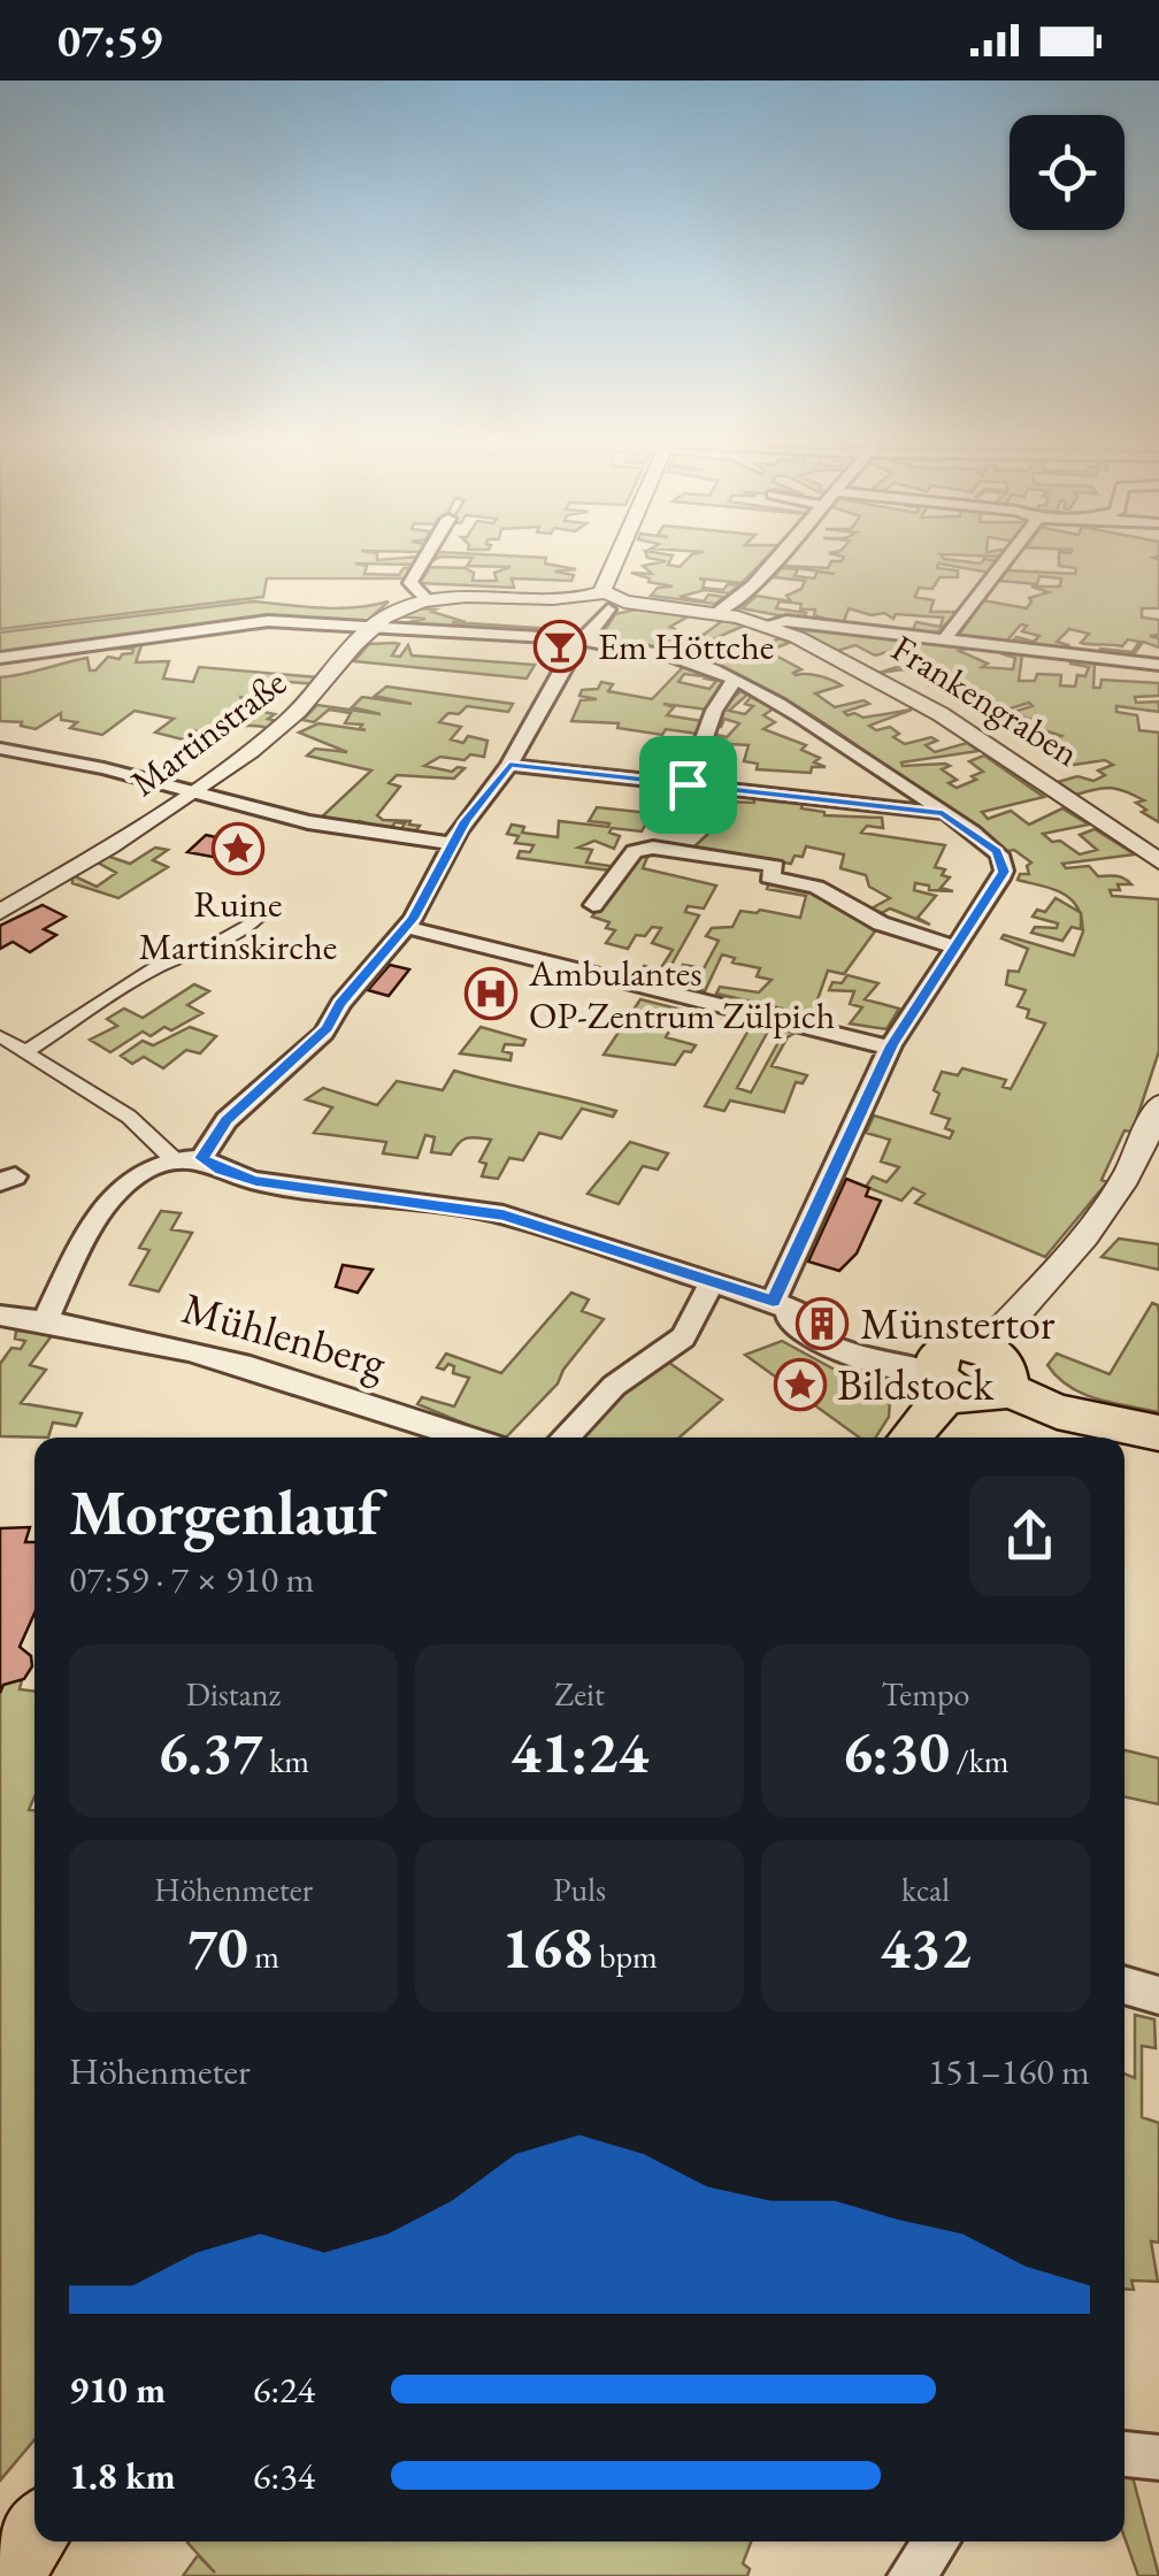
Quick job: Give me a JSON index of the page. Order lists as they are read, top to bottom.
{
  "streets": {
    "street": ["Frankengraben", "Martinstraße", "Mühlenberg"]
  },
  "crossings": [
    ["Frankengraben", "Martinstraße"]
  ],
  "places": {
    "bar": ["Em Höttche"],
    "place": ["Ruine Martinskirche", "Bildstock"],
    "hospital": ["Ambulantes OP-Zentrum Zülpich"],
    "building": ["Münstertor"]
  },
  "page": {
    "status": "07:59",
    "heading": ["Morgenlauf", "07:59 · 7 × 910 m"],
    "stats": [
      ["Distanz", "6.37 km"],
      ["Zeit", "41:24"],
      ["Tempo", "6:30 /km"],
      ["Höhenmeter", "70 m"],
      ["Puls", "168 bpm"],
      ["kcal", "432"]
    ],
    "chart": ["Höhenmeter", "151–160 m"],
    "list": [
      {
        "name": "910 m",
        "note": "6:24"
      },
      {
        "name": "1.8 km",
        "note": "6:34"
      }
    ]
  }
}
